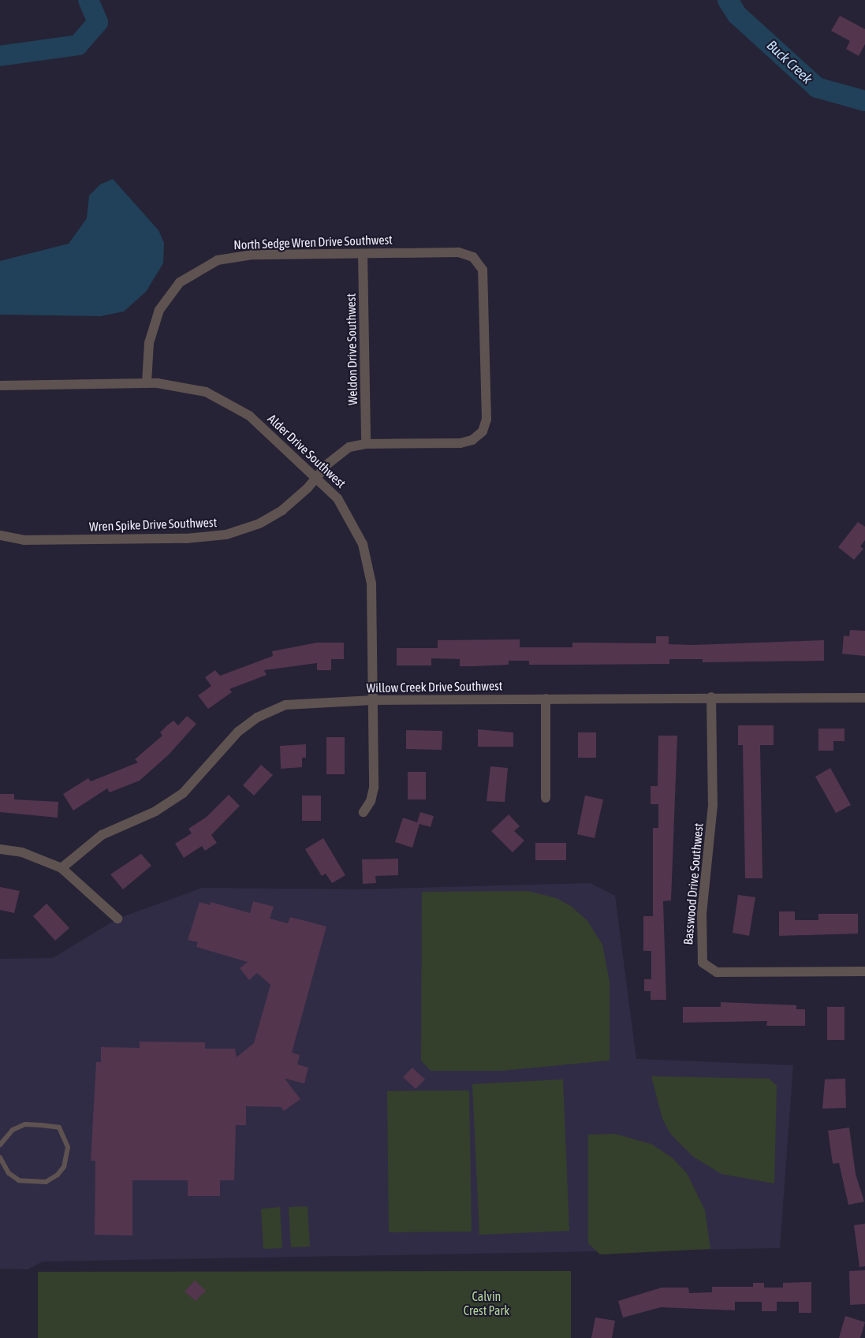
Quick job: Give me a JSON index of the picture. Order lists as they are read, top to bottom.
{
  "streets": {
    "street": [
      "North Sedge Wren Drive Southwest",
      "Weldon Drive Southwest",
      "Alder Drive Southwest",
      "Wren Spike Drive Southwest",
      "Willow Creek Drive Southwest",
      "Basswood Drive Southwest"
    ]
  },
  "crossings": [
    ["North Sedge Wren Drive Southwest", "Weldon Drive Southwest"],
    ["North Sedge Wren Drive Southwest", "Alder Drive Southwest"],
    ["North Sedge Wren Drive Southwest", "Wren Spike Drive Southwest"],
    ["Weldon Drive Southwest", "Wren Spike Drive Southwest"],
    ["Alder Drive Southwest", "Wren Spike Drive Southwest"],
    ["Alder Drive Southwest", "Willow Creek Drive Southwest"],
    ["Willow Creek Drive Southwest", "Basswood Drive Southwest"]
  ],
  "water": ["Buck Creek"],
  "parks": ["Calvin Crest Park"]
}
